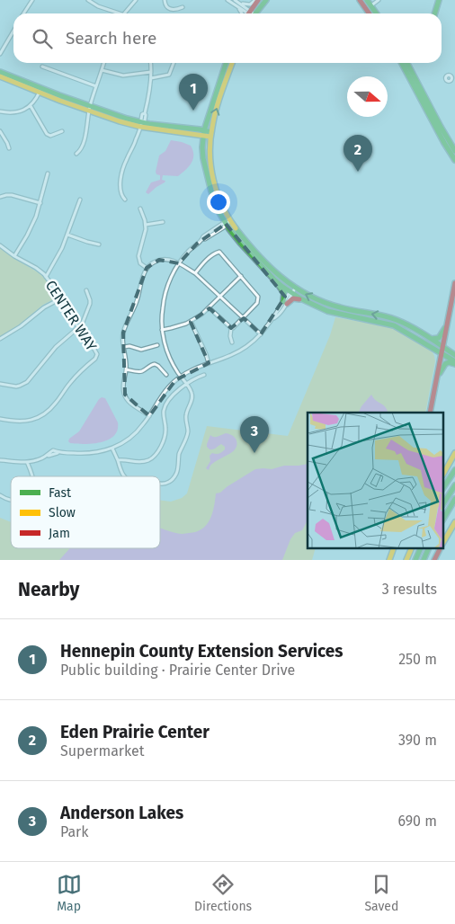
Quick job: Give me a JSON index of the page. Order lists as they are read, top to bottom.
{
  "streets": {
    "street": ["CENTER WAY"]
  },
  "legend": ["Fast", "Slow", "Jam"],
  "north": "right",
  "page": {
    "search": "Search here",
    "pins": ["1", "2", "3"],
    "heading": ["Nearby", "3 results"],
    "list": [
      {
        "mark": "1",
        "name": "Hennepin County Extension Services",
        "note": "Public building · Prairie Center Drive",
        "value": "250 m"
      },
      {
        "mark": "2",
        "name": "Eden Prairie Center",
        "note": "Supermarket",
        "value": "390 m"
      },
      {
        "mark": "3",
        "name": "Anderson Lakes",
        "note": "Park",
        "value": "690 m"
      }
    ],
    "nav": ["Map", "Directions", "Saved"]
  }
}
